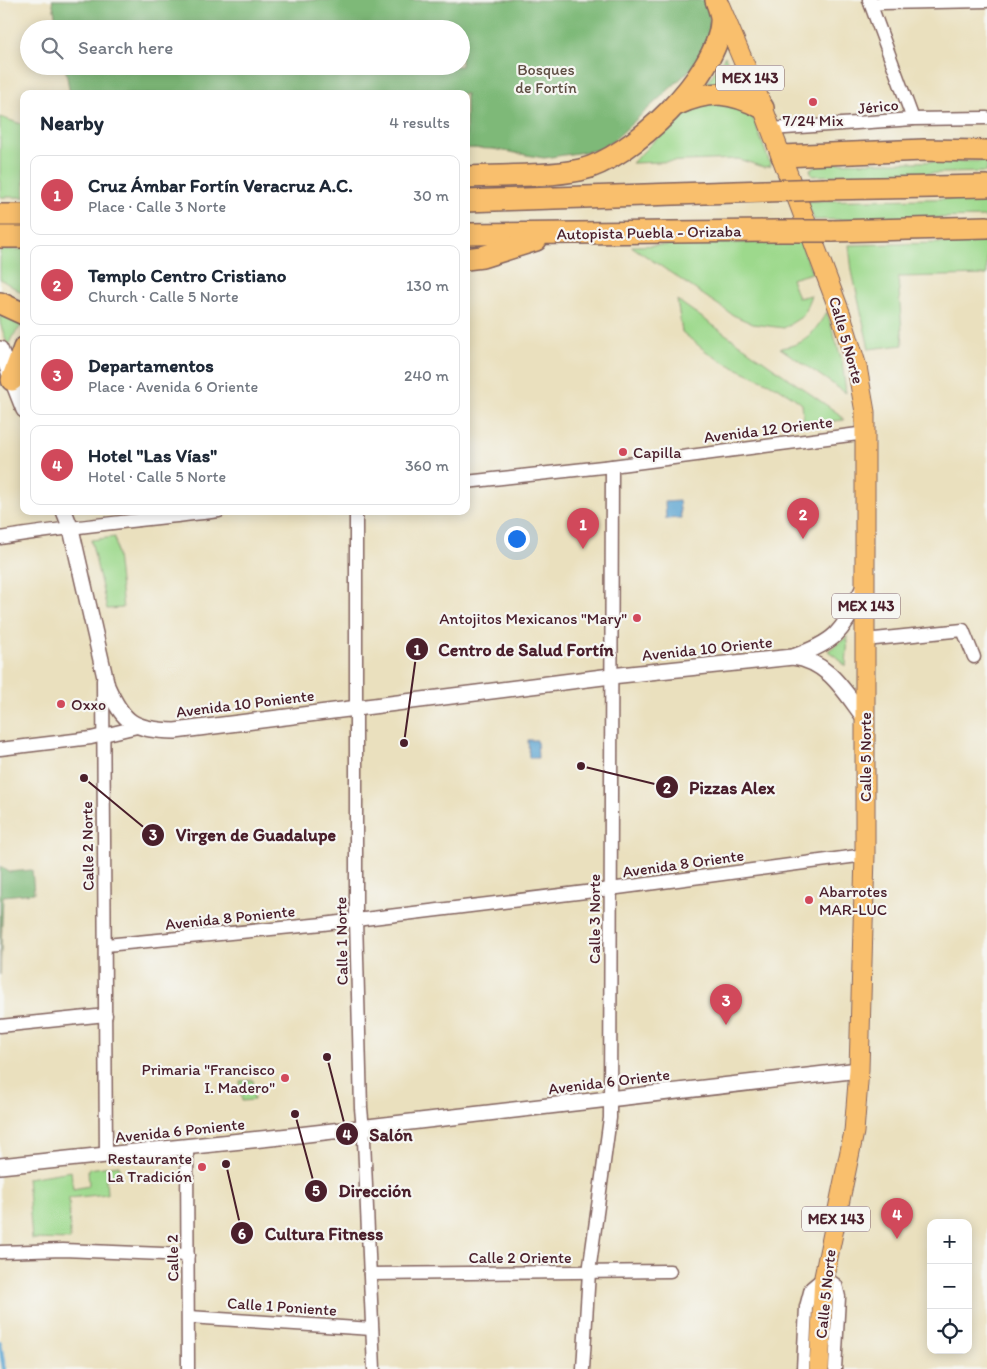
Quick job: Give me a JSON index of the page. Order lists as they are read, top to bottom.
{
  "streets": {
    "highway": ["Autopista Puebla - Orizaba"],
    "main road": ["MEX 143", "Calle 5 Norte"],
    "street": [
      "Jérico",
      "Avenida 12 Oriente",
      "Avenida 10 Oriente",
      "Avenida 10 Poniente",
      "Calle 2 Norte",
      "Avenida 8 Oriente",
      "Avenida 8 Poniente",
      "Calle 3 Norte",
      "Calle 1 Norte",
      "Avenida 6 Oriente",
      "Avenida 6 Poniente",
      "Calle 2 Oriente",
      "Calle 2",
      "Calle 1 Poniente"
    ]
  },
  "crossings": [
    ["MEX 143", "Jérico"],
    ["MEX 143", "Calle 5 Norte"],
    ["Calle 5 Norte", "Avenida 12 Oriente"],
    ["Calle 5 Norte", "Avenida 8 Oriente"],
    ["Calle 5 Norte", "Avenida 6 Oriente"],
    ["Avenida 12 Oriente", "Calle 3 Norte"],
    ["Avenida 10 Oriente", "Avenida 10 Poniente"],
    ["Avenida 10 Oriente", "Calle 3 Norte"],
    ["Avenida 10 Oriente", "Calle 1 Norte"],
    ["Avenida 10 Poniente", "Calle 2 Norte"],
    ["Avenida 10 Poniente", "Calle 1 Norte"],
    ["Calle 2 Norte", "Avenida 8 Poniente"],
    ["Calle 2 Norte", "Avenida 6 Poniente"],
    ["Avenida 8 Oriente", "Avenida 8 Poniente"],
    ["Avenida 8 Oriente", "Calle 3 Norte"],
    ["Avenida 8 Oriente", "Calle 1 Norte"],
    ["Avenida 8 Poniente", "Calle 1 Norte"],
    ["Calle 3 Norte", "Avenida 6 Oriente"],
    ["Calle 3 Norte", "Calle 2 Oriente"],
    ["Calle 1 Norte", "Avenida 6 Oriente"],
    ["Calle 1 Norte", "Avenida 6 Poniente"],
    ["Calle 1 Norte", "Calle 2 Oriente"],
    ["Calle 1 Norte", "Calle 1 Poniente"],
    ["Avenida 6 Oriente", "Avenida 6 Poniente"],
    ["Avenida 6 Poniente", "Calle 2"],
    ["Calle 2", "Calle 1 Poniente"]
  ],
  "parks": ["Bosques de Fortín"],
  "places": [
    "7/24 Mix",
    "Capilla",
    "Antojitos Mexicanos \"Mary\"",
    "Oxxo",
    "Centro de Salud Fortín",
    "Pizzas Alex",
    "Virgen de Guadalupe",
    "Abarrotes MAR-LUC",
    "Salón",
    "Primaria \"Francisco I. Madero\"",
    "Dirección",
    "Cultura Fitness",
    "Restaurante La Tradición"
  ],
  "page": {
    "search": "Search here",
    "heading": ["Nearby", "4 results"],
    "list": [
      {
        "mark": "1",
        "name": "Cruz Ámbar Fortín Veracruz A.C.",
        "note": "Place · Calle 3 Norte",
        "value": "30 m"
      },
      {
        "mark": "2",
        "name": "Templo Centro Cristiano",
        "note": "Church · Calle 5 Norte",
        "value": "130 m"
      },
      {
        "mark": "3",
        "name": "Departamentos",
        "note": "Place · Avenida 6 Oriente",
        "value": "240 m"
      },
      {
        "mark": "4",
        "name": "Hotel \"Las Vías\"",
        "note": "Hotel · Calle 5 Norte",
        "value": "360 m"
      }
    ],
    "pins": [
      "2",
      "1",
      "3",
      "4"
    ],
    "map_buttons": ["+", "−"]
  }
}
